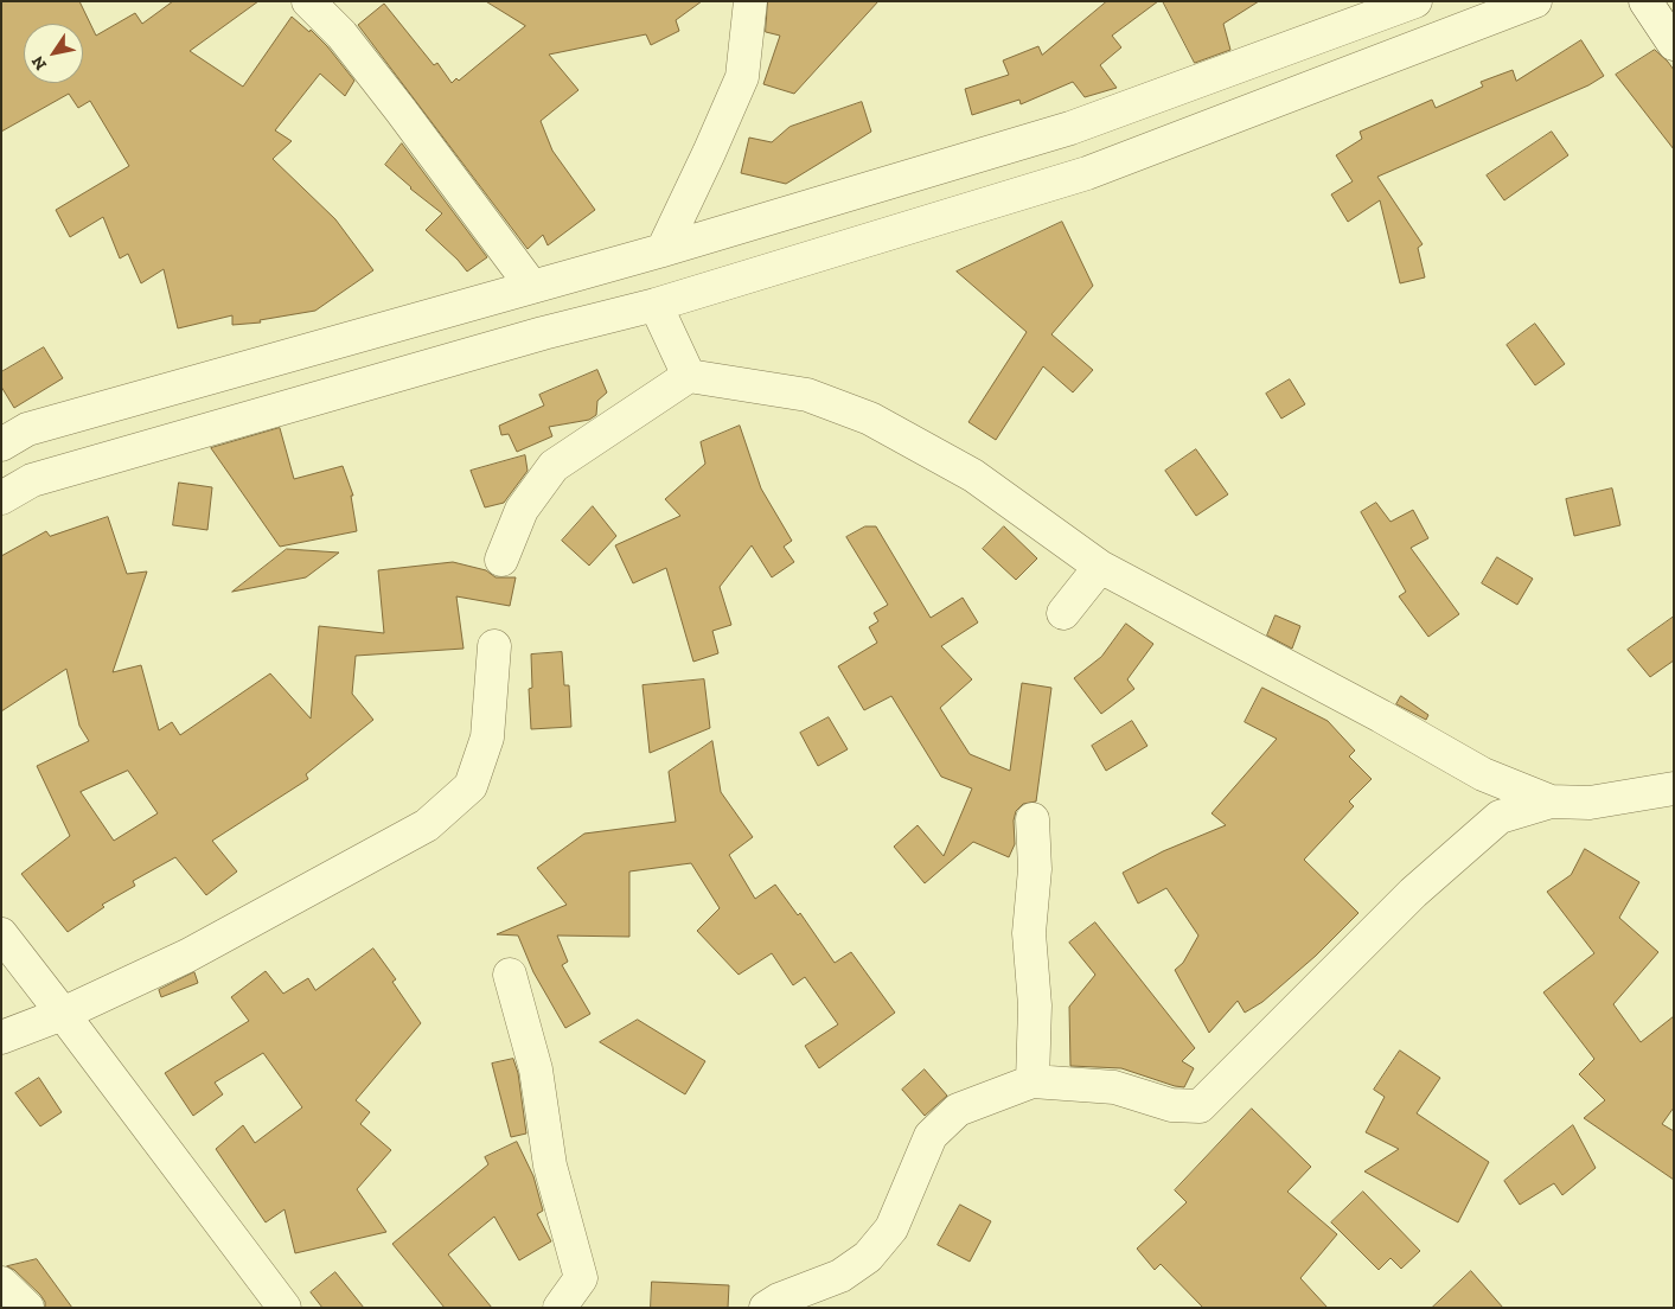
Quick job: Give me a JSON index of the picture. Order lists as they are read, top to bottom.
{
  "north": "bottom left"
}
